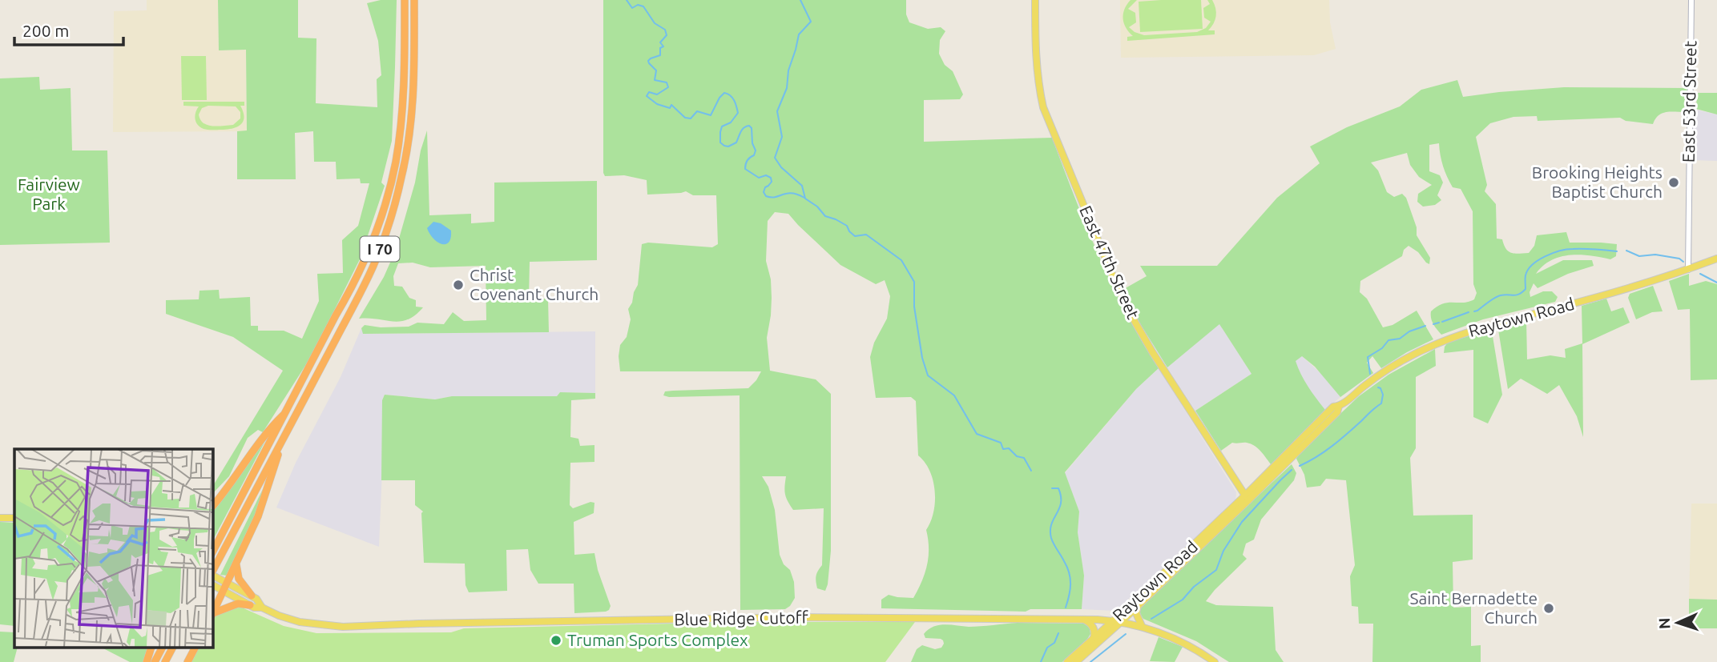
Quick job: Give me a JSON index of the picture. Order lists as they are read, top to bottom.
{
  "streets": {
    "highway": ["I 70"],
    "main road": ["East 47th Street", "Raytown Road", "Blue Ridge Cutoff"],
    "street": ["East 53rd Street"]
  },
  "crossings": [
    ["East 53rd Street", "Raytown Road"],
    ["East 47th Street", "Raytown Road"],
    ["Raytown Road", "Blue Ridge Cutoff"]
  ],
  "parks": ["Fairview Park"],
  "places": [
    "Brooking Heights Baptist Church",
    "Christ Covenant Church",
    "Saint Bernadette Church",
    "Truman Sports Complex"
  ],
  "scale_bar": "200 m",
  "north": "left"
}
